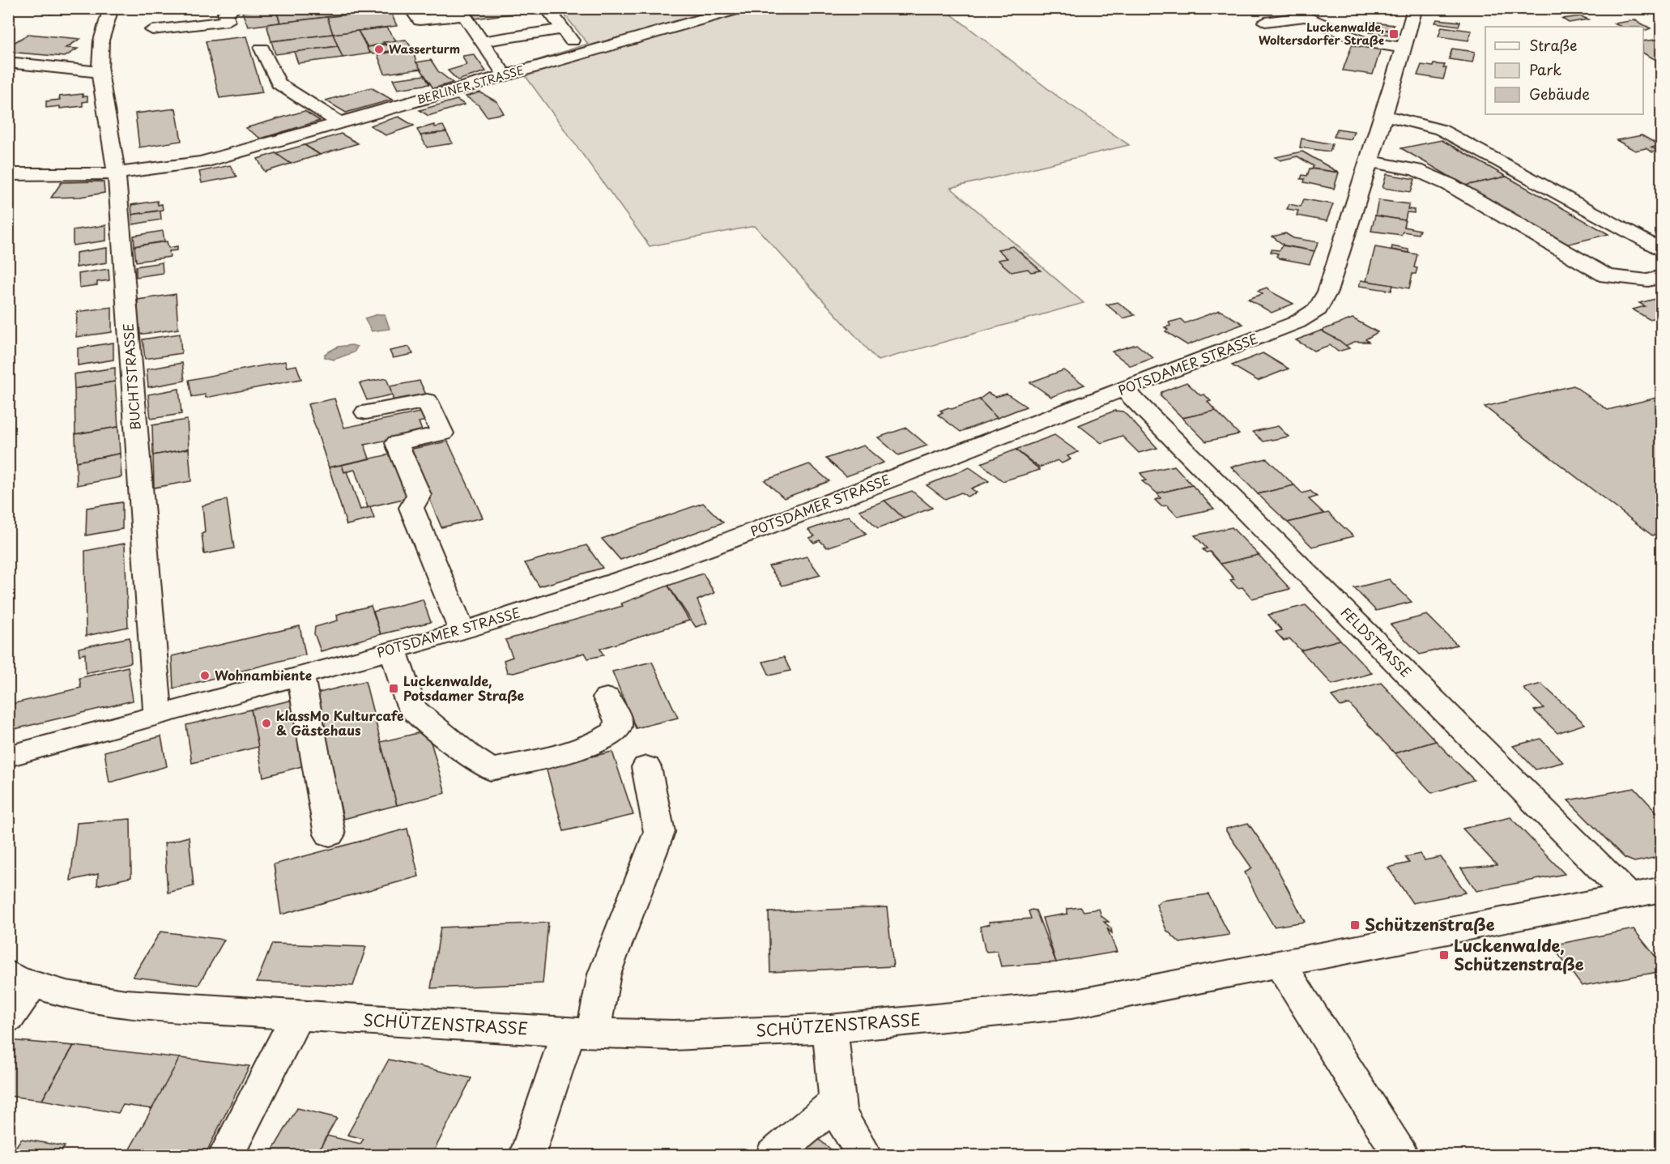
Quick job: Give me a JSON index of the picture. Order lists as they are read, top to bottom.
{
  "streets": {
    "street": [
      "BERLINER STRASSE",
      "POTSDAMER STRASSE",
      "BUCHTSTRASSE",
      "FELDSTRASSE",
      "SCHÜTZENSTRASSE"
    ]
  },
  "crossings": [
    ["BERLINER STRASSE", "BUCHTSTRASSE"],
    ["POTSDAMER STRASSE", "BUCHTSTRASSE"],
    ["POTSDAMER STRASSE", "FELDSTRASSE"],
    ["FELDSTRASSE", "SCHÜTZENSTRASSE"]
  ],
  "places": {
    "transit": [
      "Luckenwalde, Woltersdorfer Straße",
      "Luckenwalde, Potsdamer Straße",
      "Schützenstraße",
      "Luckenwalde, Schützenstraße"
    ],
    "other": ["Wasserturm", "Wohnambiente", "klassMo Kulturcafe & Gästehaus"]
  },
  "legend": ["Straße", "Park", "Gebäude"]
}
